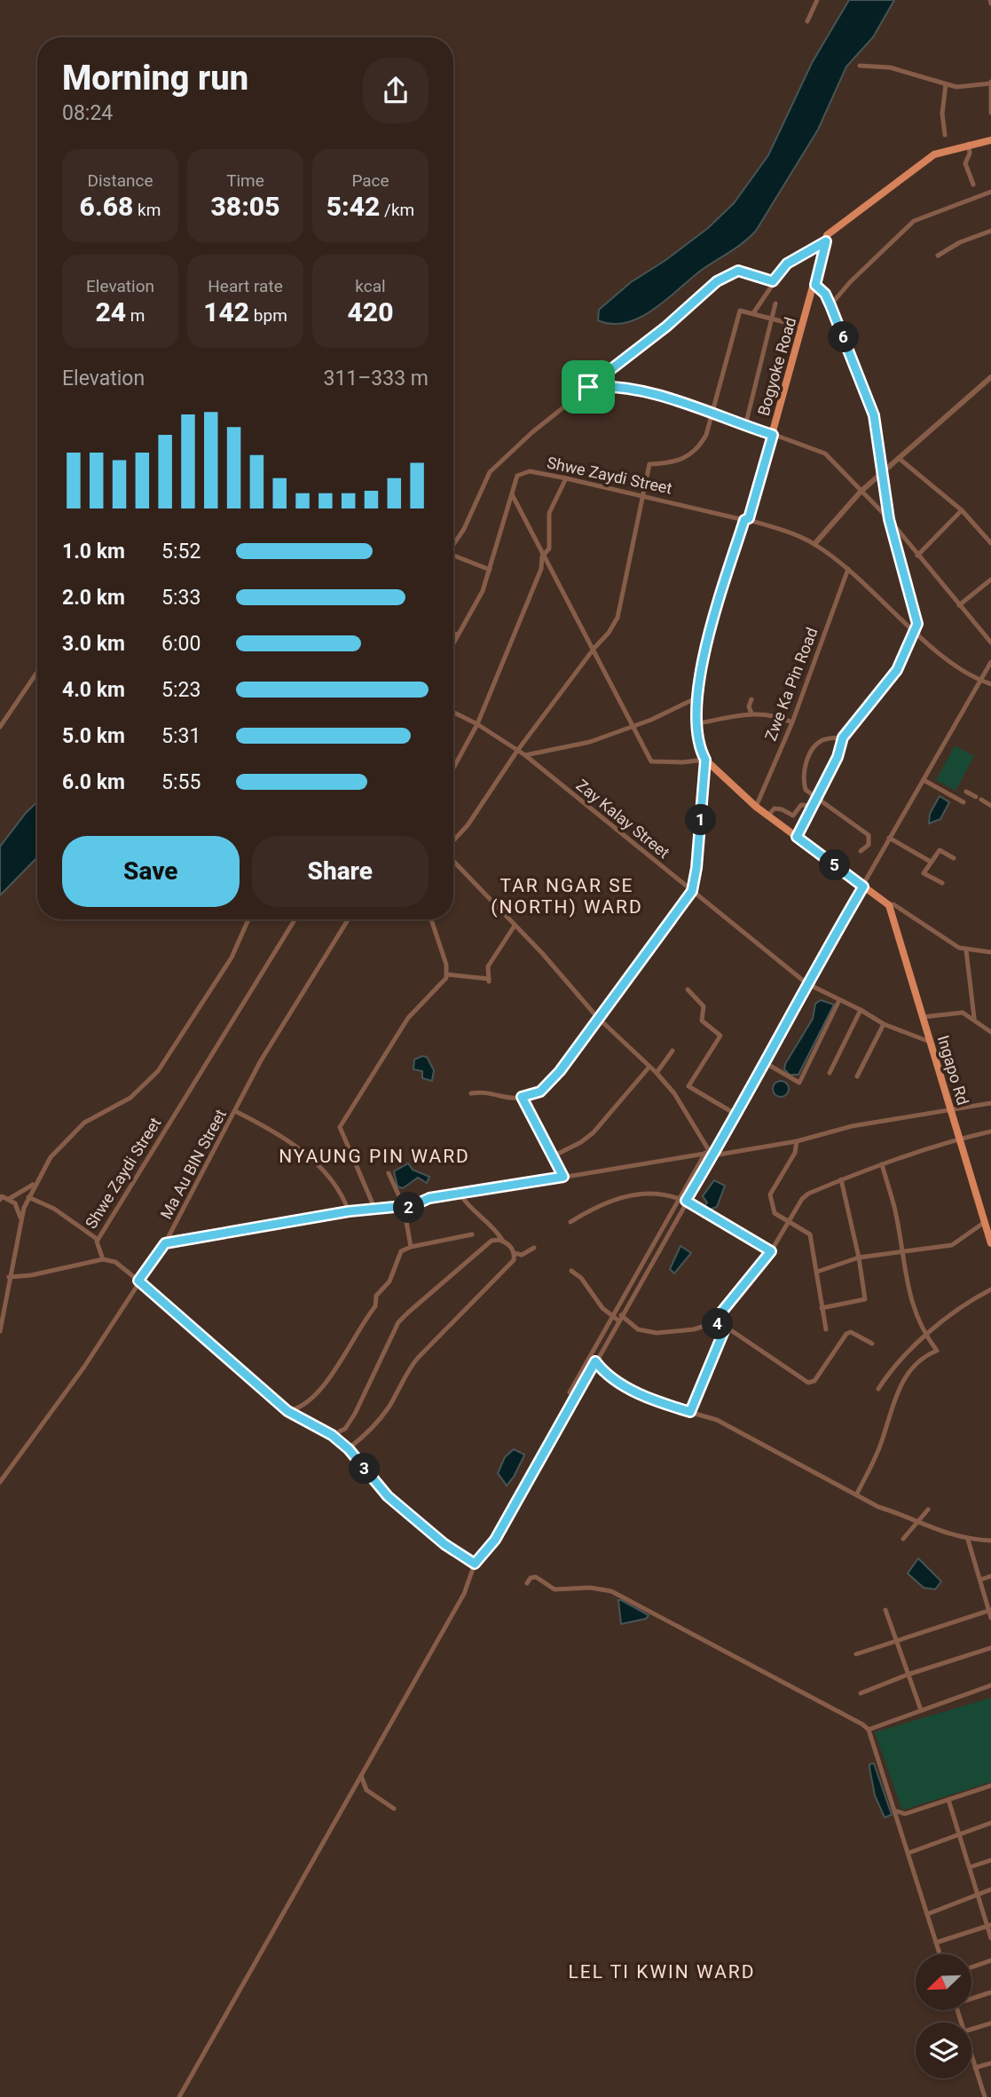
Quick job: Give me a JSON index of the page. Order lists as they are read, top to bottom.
{
  "streets": {
    "main road": ["Bogyoke Road", "Ingapo Rd"],
    "street": [
      "Shwe Zaydi Street",
      "Zwe Ka Pin Road",
      "Zay Kalay Street",
      "Ma Au BIN Street"
    ]
  },
  "crossings": [
    ["Bogyoke Road", "Shwe Zaydi Street"],
    ["Shwe Zaydi Street", "Zwe Ka Pin Road"],
    ["Zay Kalay Street", "Ingapo Rd"]
  ],
  "districts": ["TAR NGAR SE (NORTH) WARD", "NYAUNG PIN WARD", "LEL TI KWIN WARD"],
  "north": "bottom left",
  "page": {
    "heading": ["Morning run", "08:24"],
    "stats": [
      ["Distance", "6.68 km"],
      ["Time", "38:05"],
      ["Pace", "5:42 /km"],
      ["Elevation", "24 m"],
      ["Heart rate", "142 bpm"],
      ["kcal", "420"]
    ],
    "pins": [
      "6",
      "1",
      "5",
      "2",
      "4",
      "3"
    ],
    "chart": ["Elevation", "311–333 m"],
    "list": [
      {
        "name": "1.0 km",
        "note": "5:52"
      },
      {
        "name": "2.0 km",
        "note": "5:33"
      },
      {
        "name": "3.0 km",
        "note": "6:00"
      },
      {
        "name": "4.0 km",
        "note": "5:23"
      },
      {
        "name": "5.0 km",
        "note": "5:31"
      },
      {
        "name": "6.0 km",
        "note": "5:55"
      }
    ],
    "buttons": ["Save", "Share"]
  }
}
